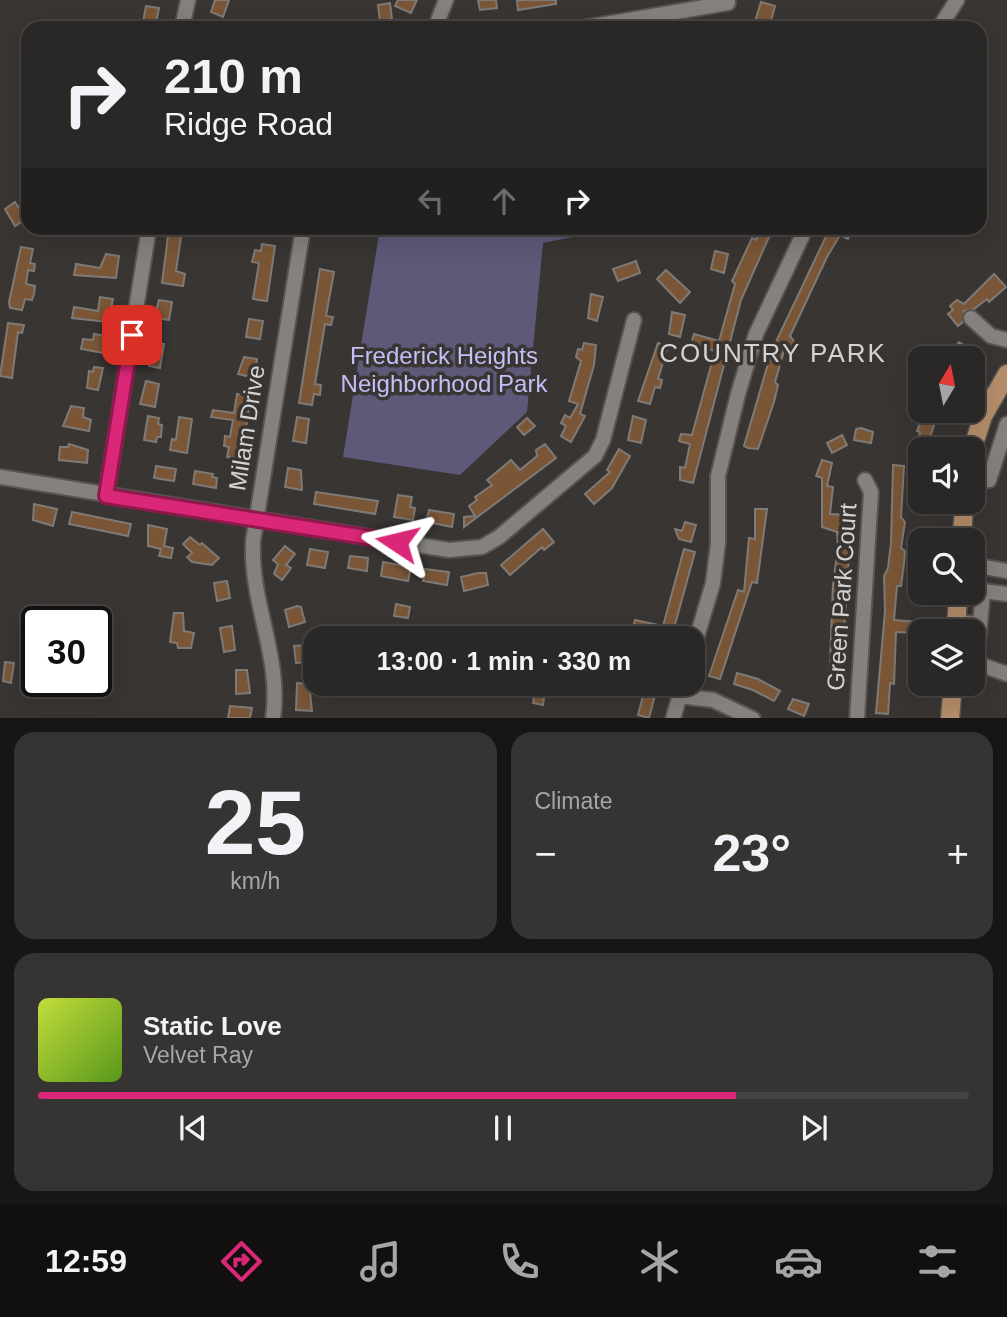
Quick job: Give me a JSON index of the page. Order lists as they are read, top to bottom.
{
  "streets": {
    "street": ["Milam Drive", "Green Park Court"]
  },
  "districts": ["COUNTRY PARK"],
  "parks": ["Frederick Heights Neighborhood Park"],
  "north": "top",
  "page": {
    "turn": ["210 m", "Ridge Road"],
    "limit": "30",
    "trip": "13:00 · 1 min · 330 m",
    "tile": [
      ["25", "km/h"],
      "Climate"
    ],
    "heat": ["−", "23°", "+"],
    "song": ["Static Love", "Velvet Ray"],
    "tabs": "12:59"
  }
}
